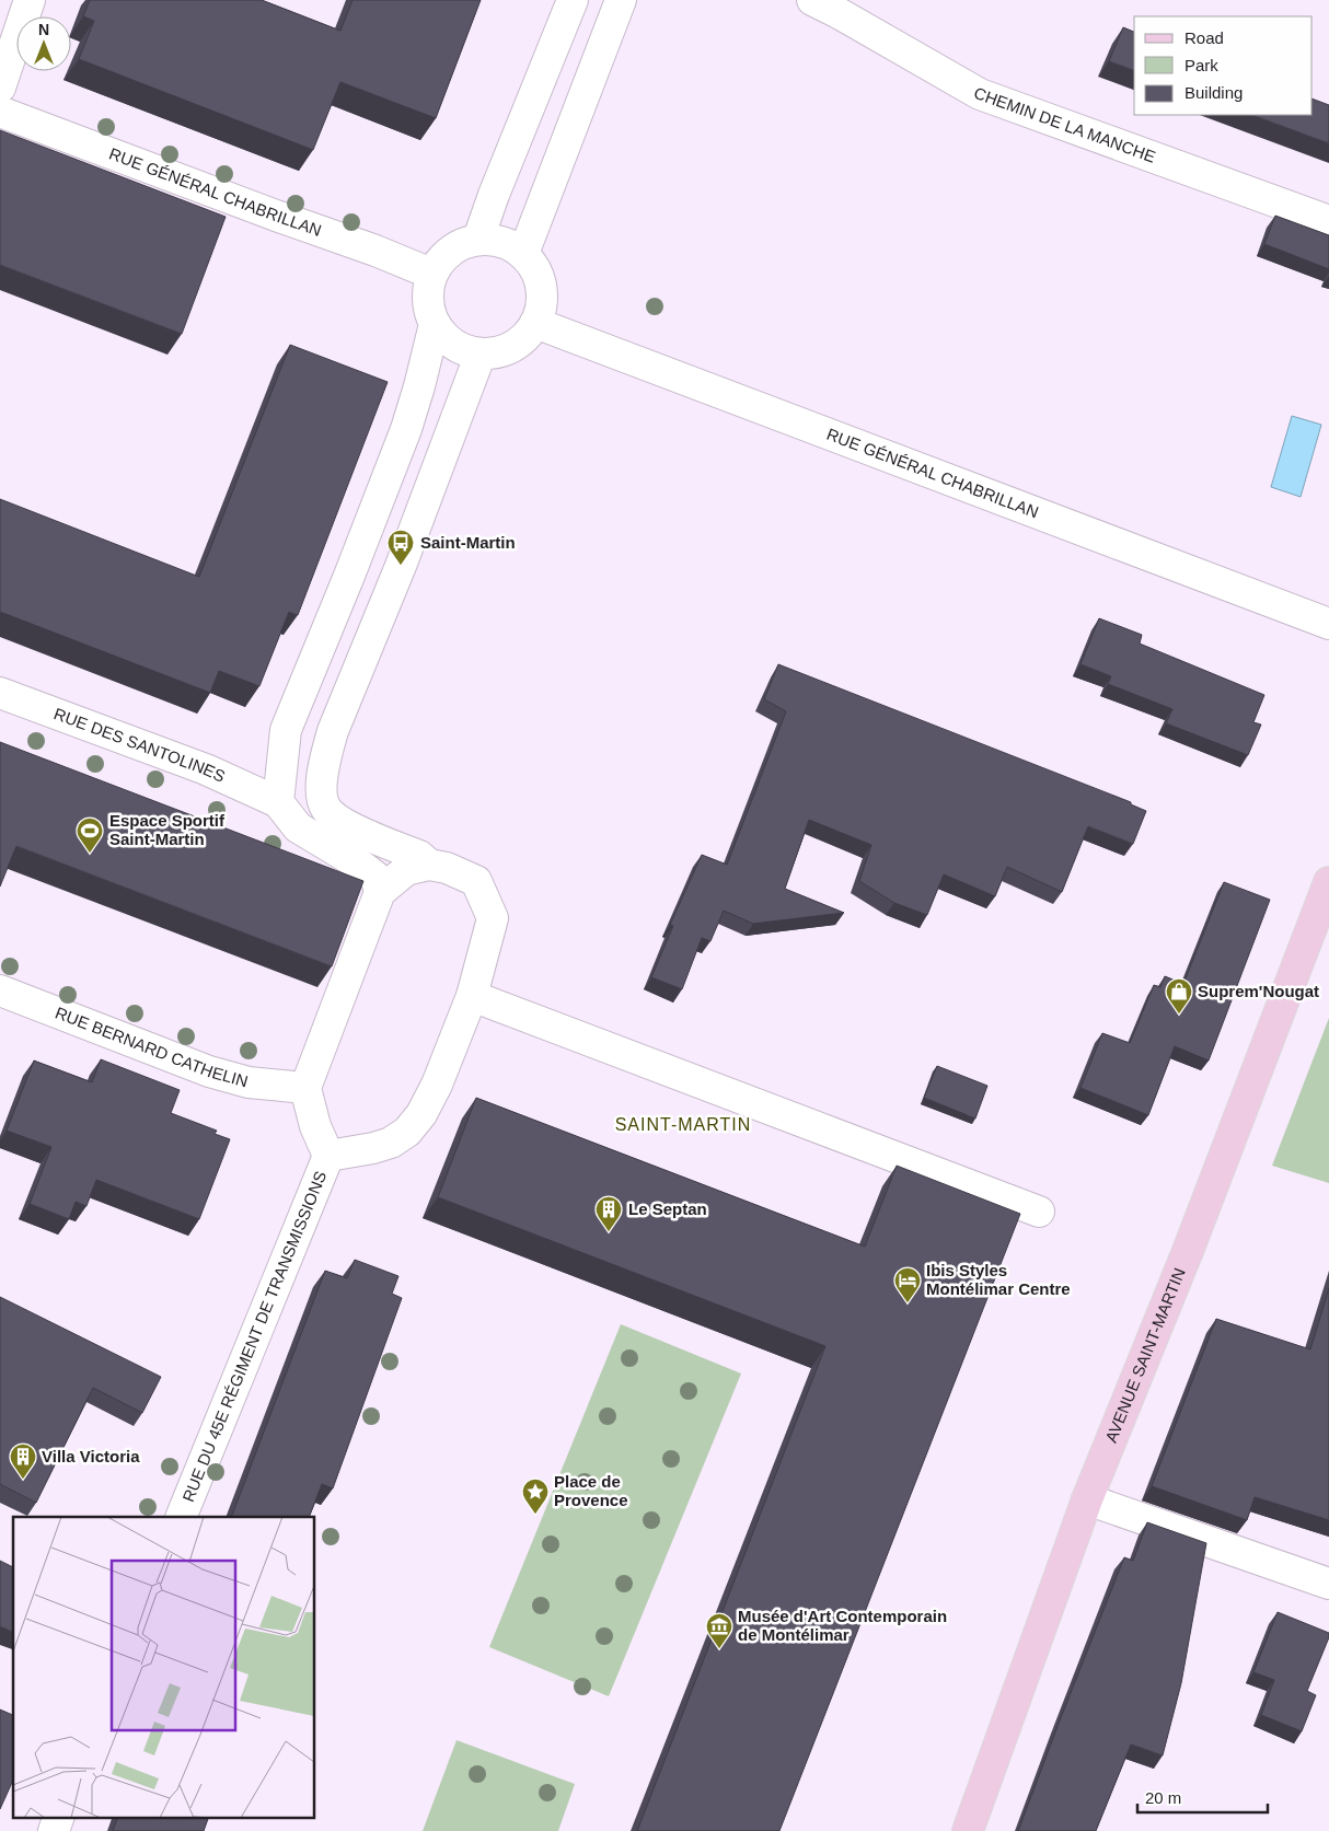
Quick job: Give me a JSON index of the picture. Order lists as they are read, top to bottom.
{
  "streets": {
    "main road": ["AVENUE SAINT-MARTIN"],
    "street": [
      "CHEMIN DE LA MANCHE",
      "RUE GÉNÉRAL CHABRILLAN",
      "RUE DES SANTOLINES",
      "RUE BERNARD CATHELIN",
      "RUE DU 45E RÉGIMENT DE TRANSMISSIONS"
    ]
  },
  "districts": ["SAINT-MARTIN"],
  "places": {
    "bus stop": ["Saint-Martin"],
    "sports": ["Espace Sportif Saint-Martin"],
    "shop": ["Suprem'Nougat"],
    "building": ["Le Septan", "Villa Victoria"],
    "hotel": ["Ibis Styles Montélimar Centre"],
    "place": ["Place de Provence"],
    "museum": ["Musée d'Art Contemporain de Montélimar"]
  },
  "legend": ["Road", "Park", "Building"],
  "scale_bar": "20 m",
  "north": "top"
}
